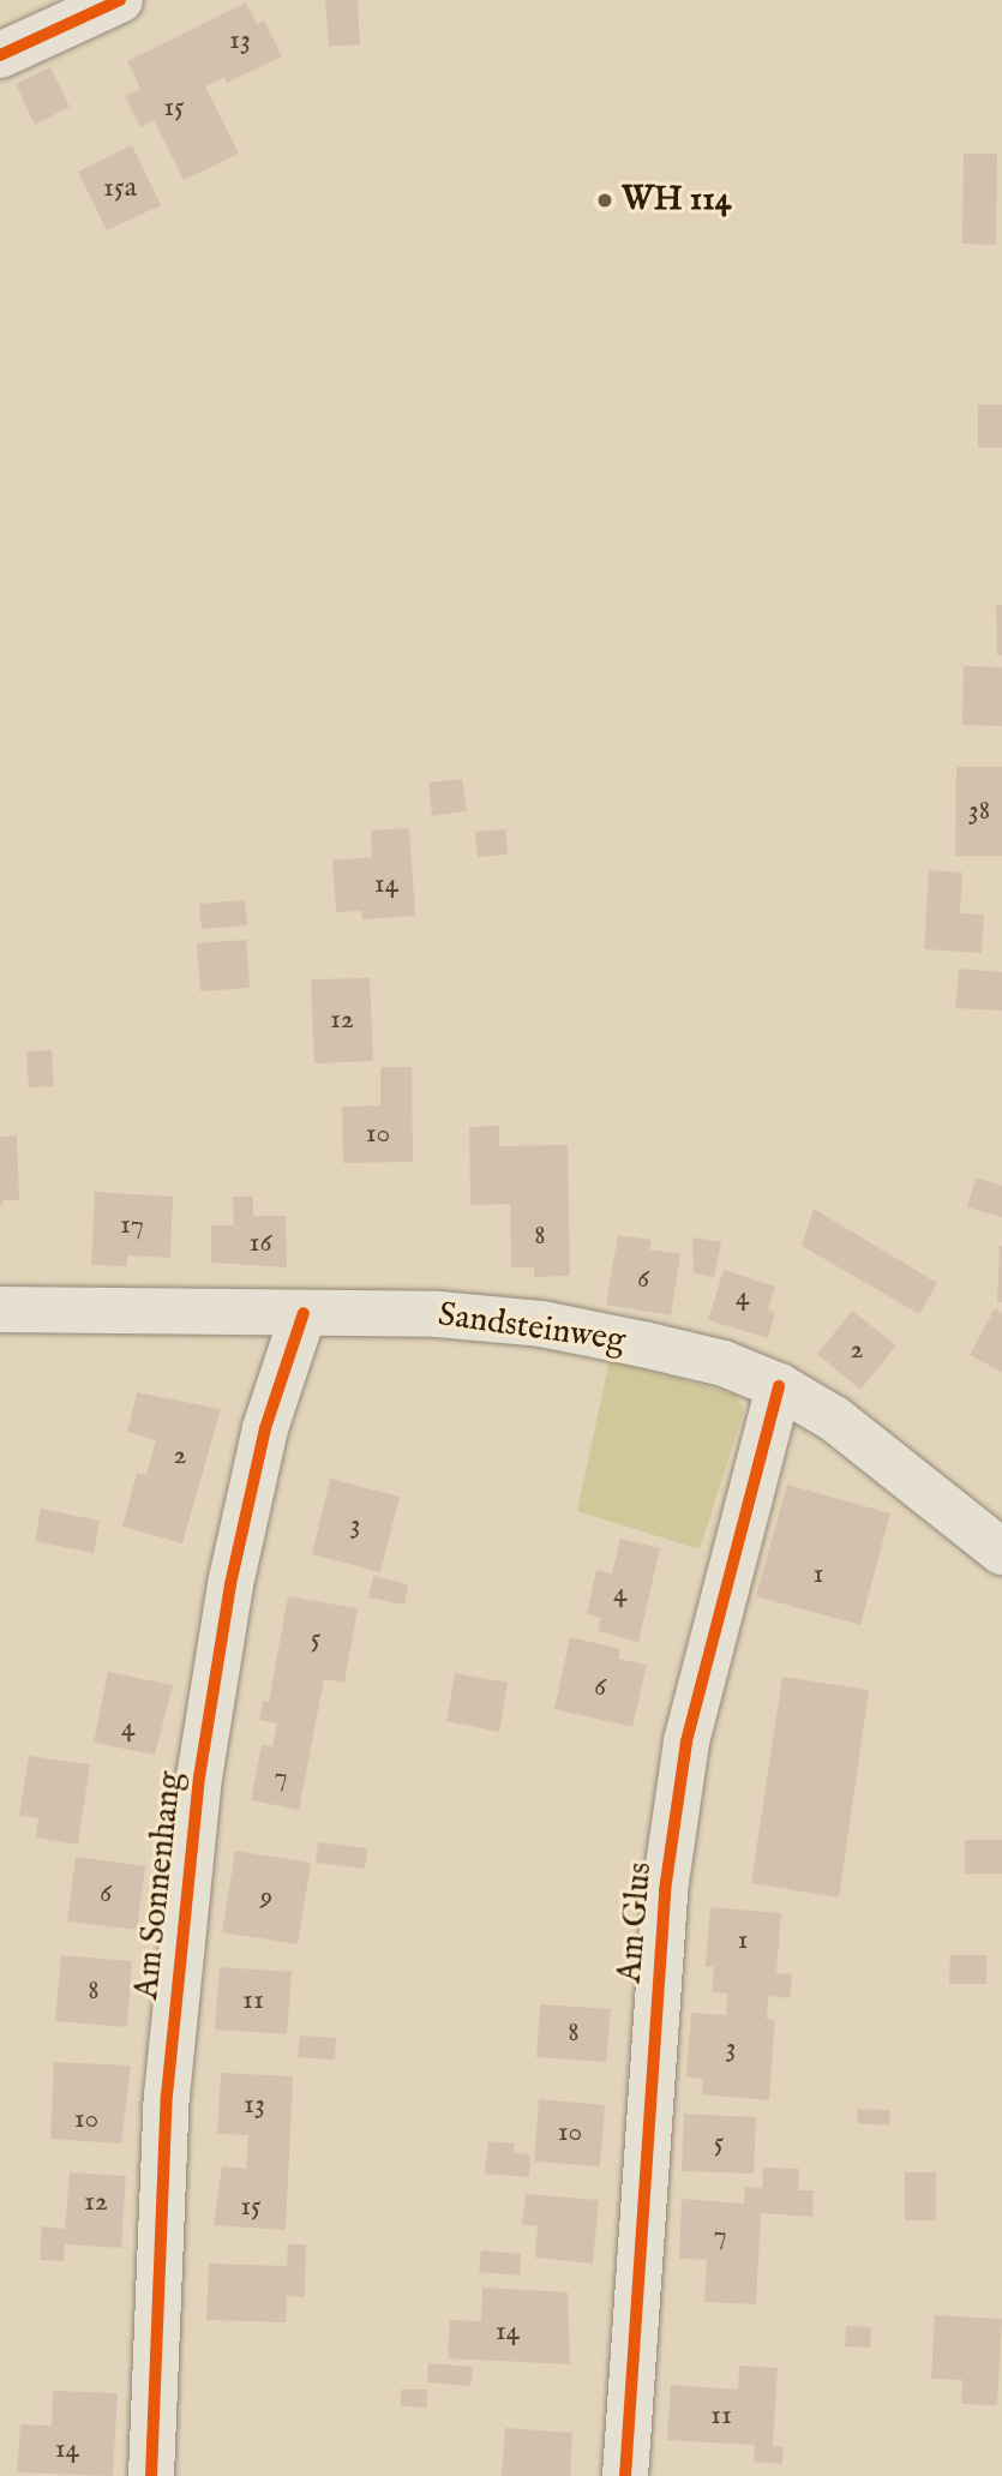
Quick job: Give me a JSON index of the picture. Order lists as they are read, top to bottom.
{
  "streets": {
    "street": ["Sandsteinweg", "Am Sonnenhang", "Am Glus"]
  },
  "crossings": [
    ["Sandsteinweg", "Am Sonnenhang"],
    ["Sandsteinweg", "Am Glus"]
  ],
  "places": ["WH 114"],
  "house_numbers": [
    "13",
    "15",
    "15a",
    "38",
    "14",
    "12",
    "10",
    "17",
    "8",
    "16",
    "6",
    "4",
    "2",
    "2",
    "3",
    "1",
    "4",
    "5",
    "6",
    "4",
    "7",
    "6",
    "9",
    "1",
    "8",
    "11",
    "8",
    "3",
    "13",
    "10",
    "10",
    "5",
    "12",
    "15",
    "7",
    "14",
    "11",
    "14"
  ]
}
